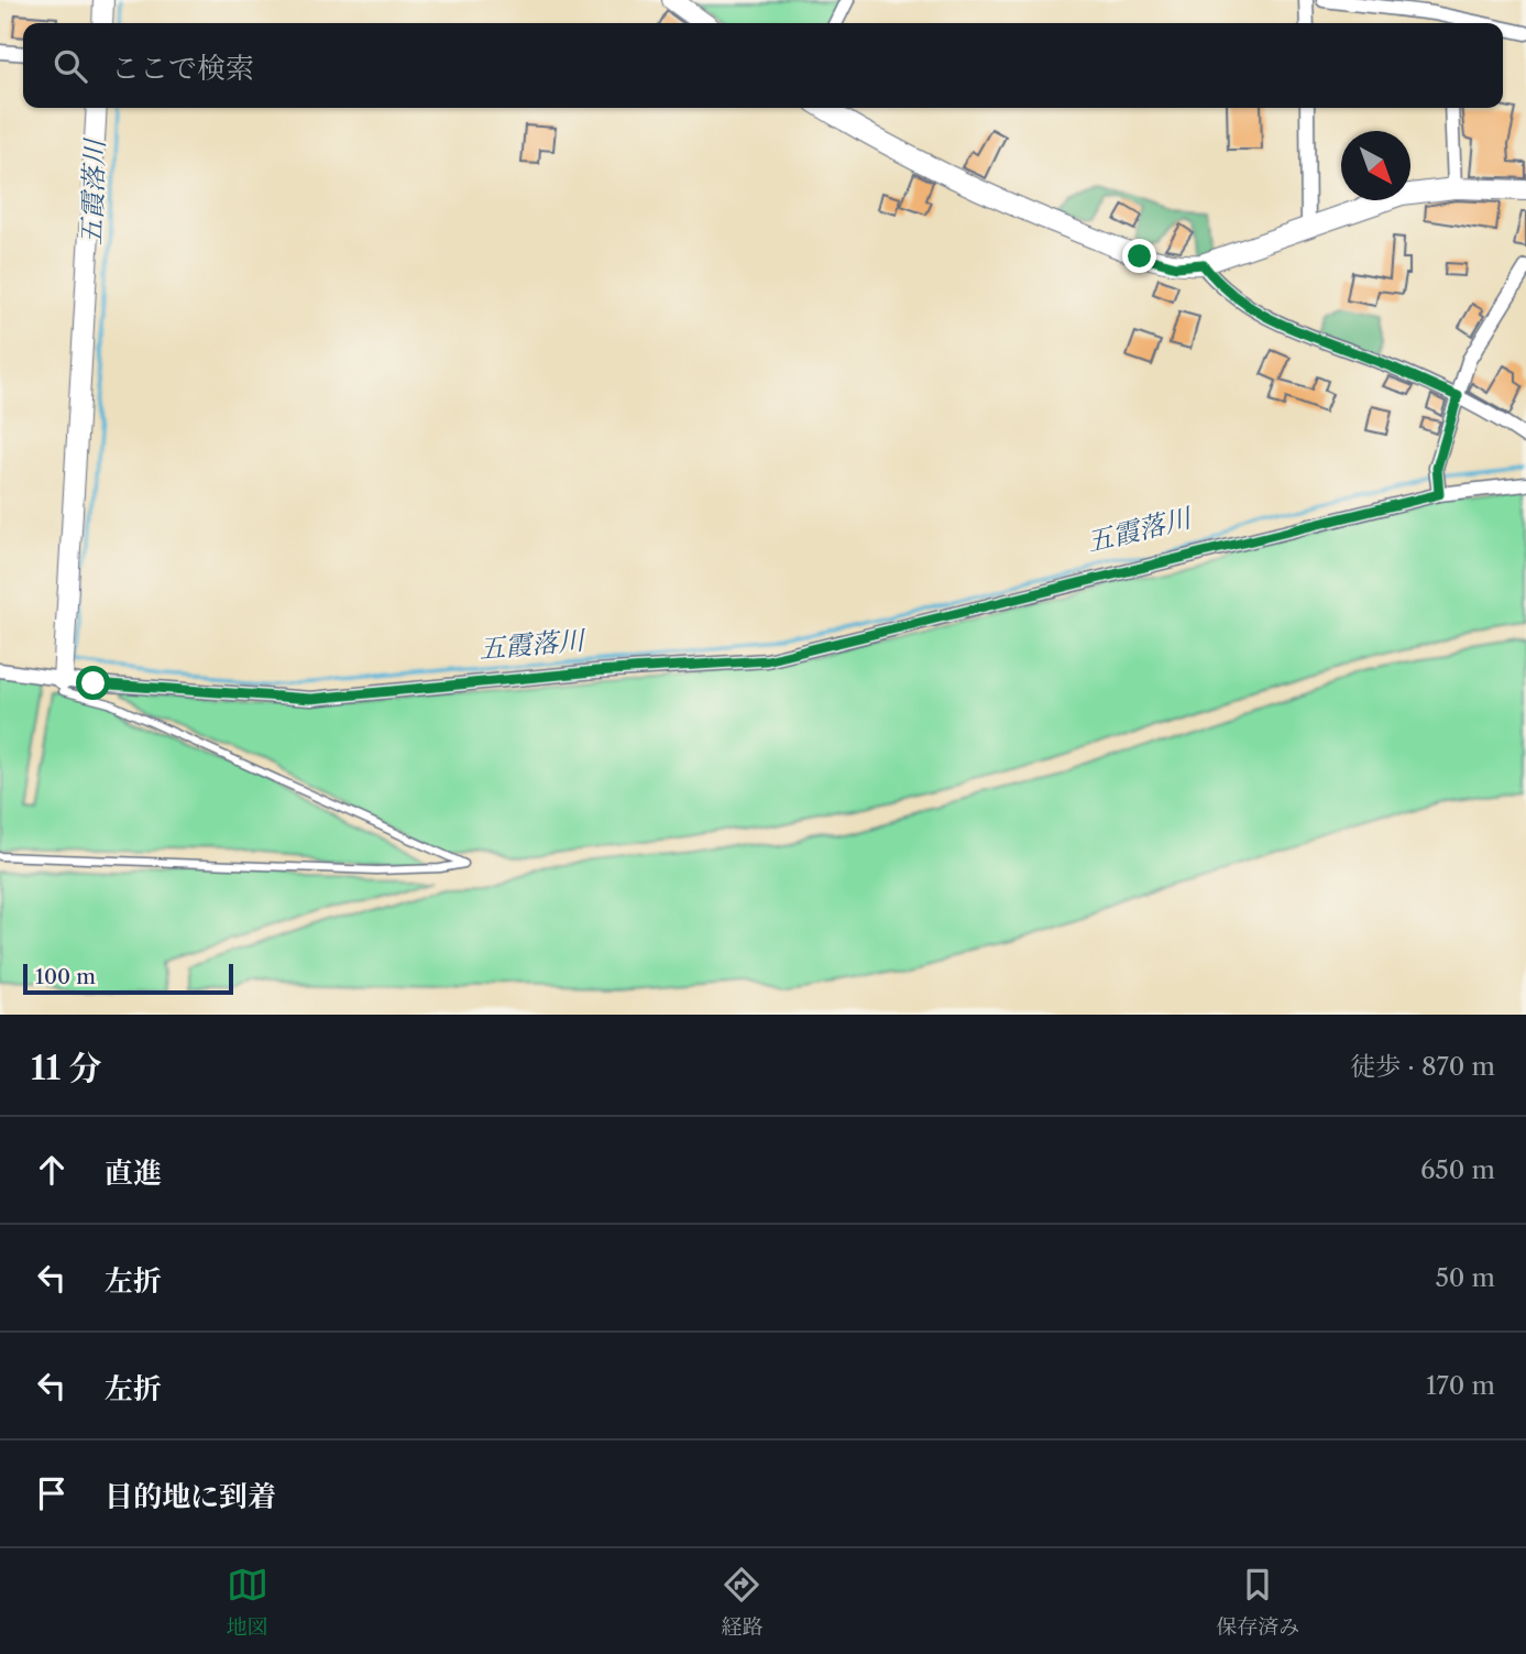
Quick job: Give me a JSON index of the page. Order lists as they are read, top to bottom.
{
  "water": ["五霞落川"],
  "scale_bar": "100 m",
  "north": "bottom right",
  "page": {
    "search": "ここで検索",
    "scale": "100 m",
    "heading": ["11 分", "徒歩 · 870 m"],
    "list": [
      ["直進", "650 m"],
      ["左折", "50 m"],
      ["左折", "170 m"],
      "目的地に到着"
    ],
    "nav": ["地図", "経路", "保存済み"]
  }
}
